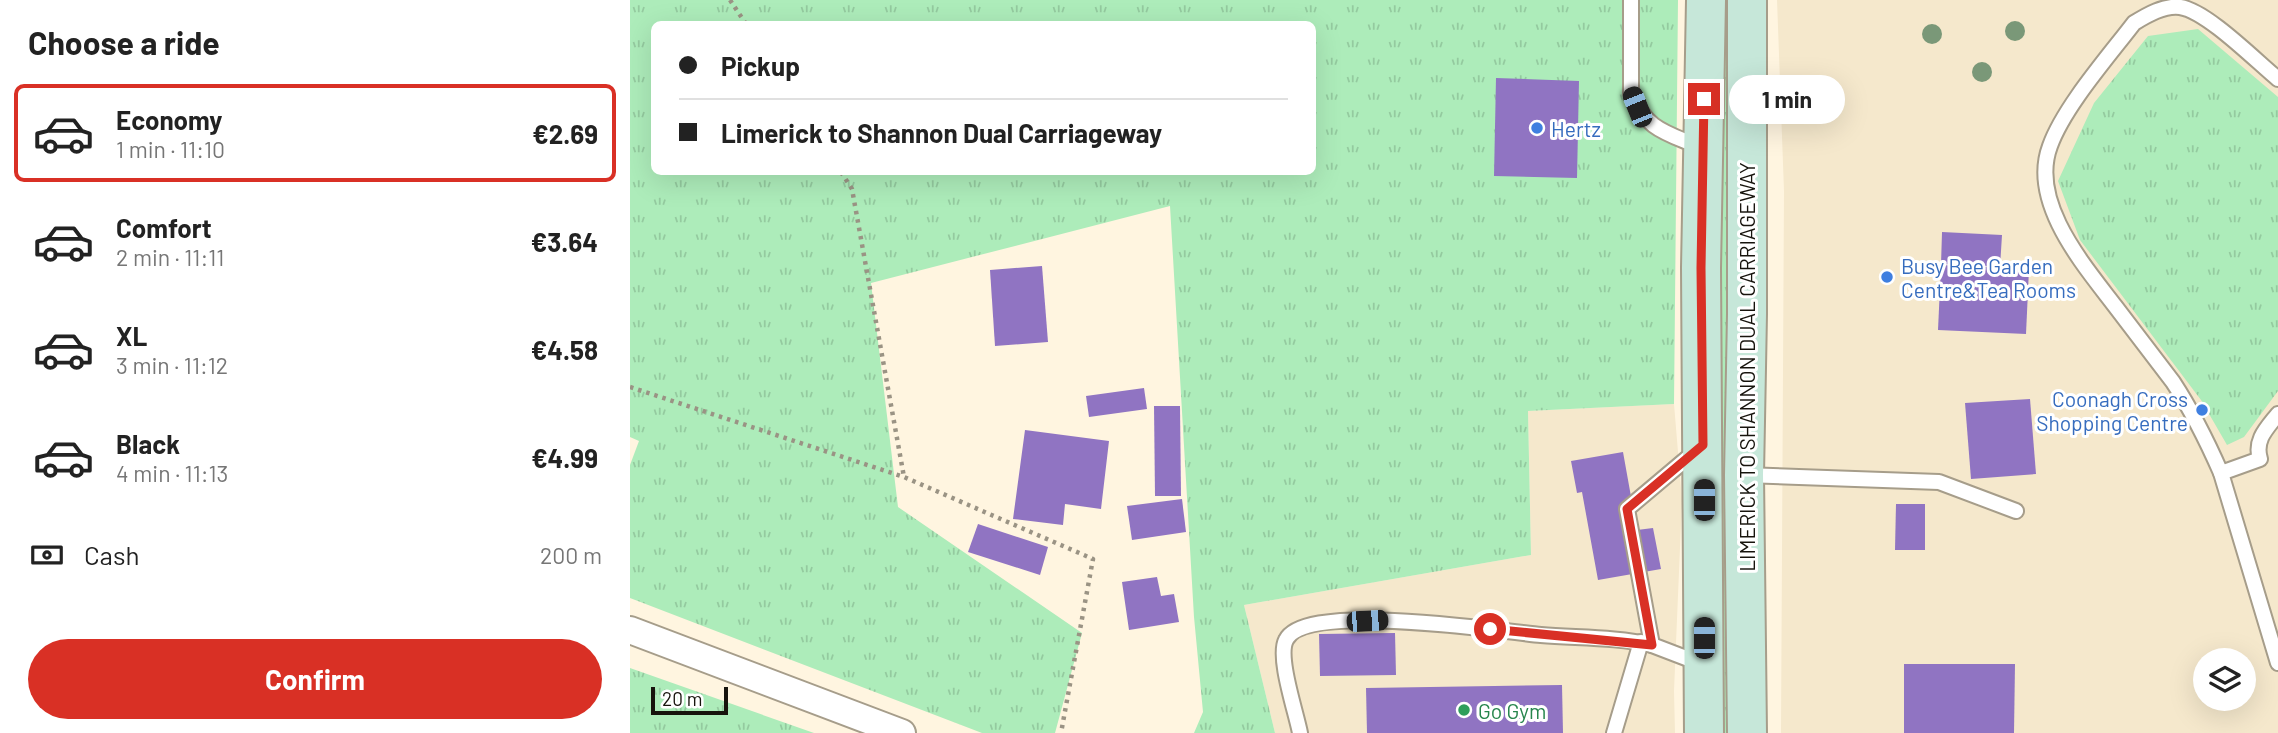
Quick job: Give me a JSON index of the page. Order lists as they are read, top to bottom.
{
  "streets": {
    "main road": ["LIMERICK TO SHANNON DUAL CARRIAGEWAY"]
  },
  "places": [
    "Hertz",
    "Busy Bee Garden Centre&Tea Rooms",
    "Coonagh Cross Shopping Centre",
    "Go Gym"
  ],
  "scale_bar": "20 m",
  "page": {
    "heading": "Choose a ride",
    "banner": ["Pickup", "Limerick to Shannon Dual Carriageway"],
    "bubble": "1 min",
    "list": [
      {
        "name": "Economy",
        "note": "1 min · 11:10",
        "value": "€2.69"
      },
      {
        "name": "Comfort",
        "note": "2 min · 11:11",
        "value": "€3.64"
      },
      {
        "name": "XL",
        "note": "3 min · 11:12",
        "value": "€4.58"
      },
      {
        "name": "Black",
        "note": "4 min · 11:13",
        "value": "€4.99"
      }
    ],
    "pay": ["Cash", "200 m"],
    "buttons": "Confirm",
    "scale": "20 m"
  }
}
